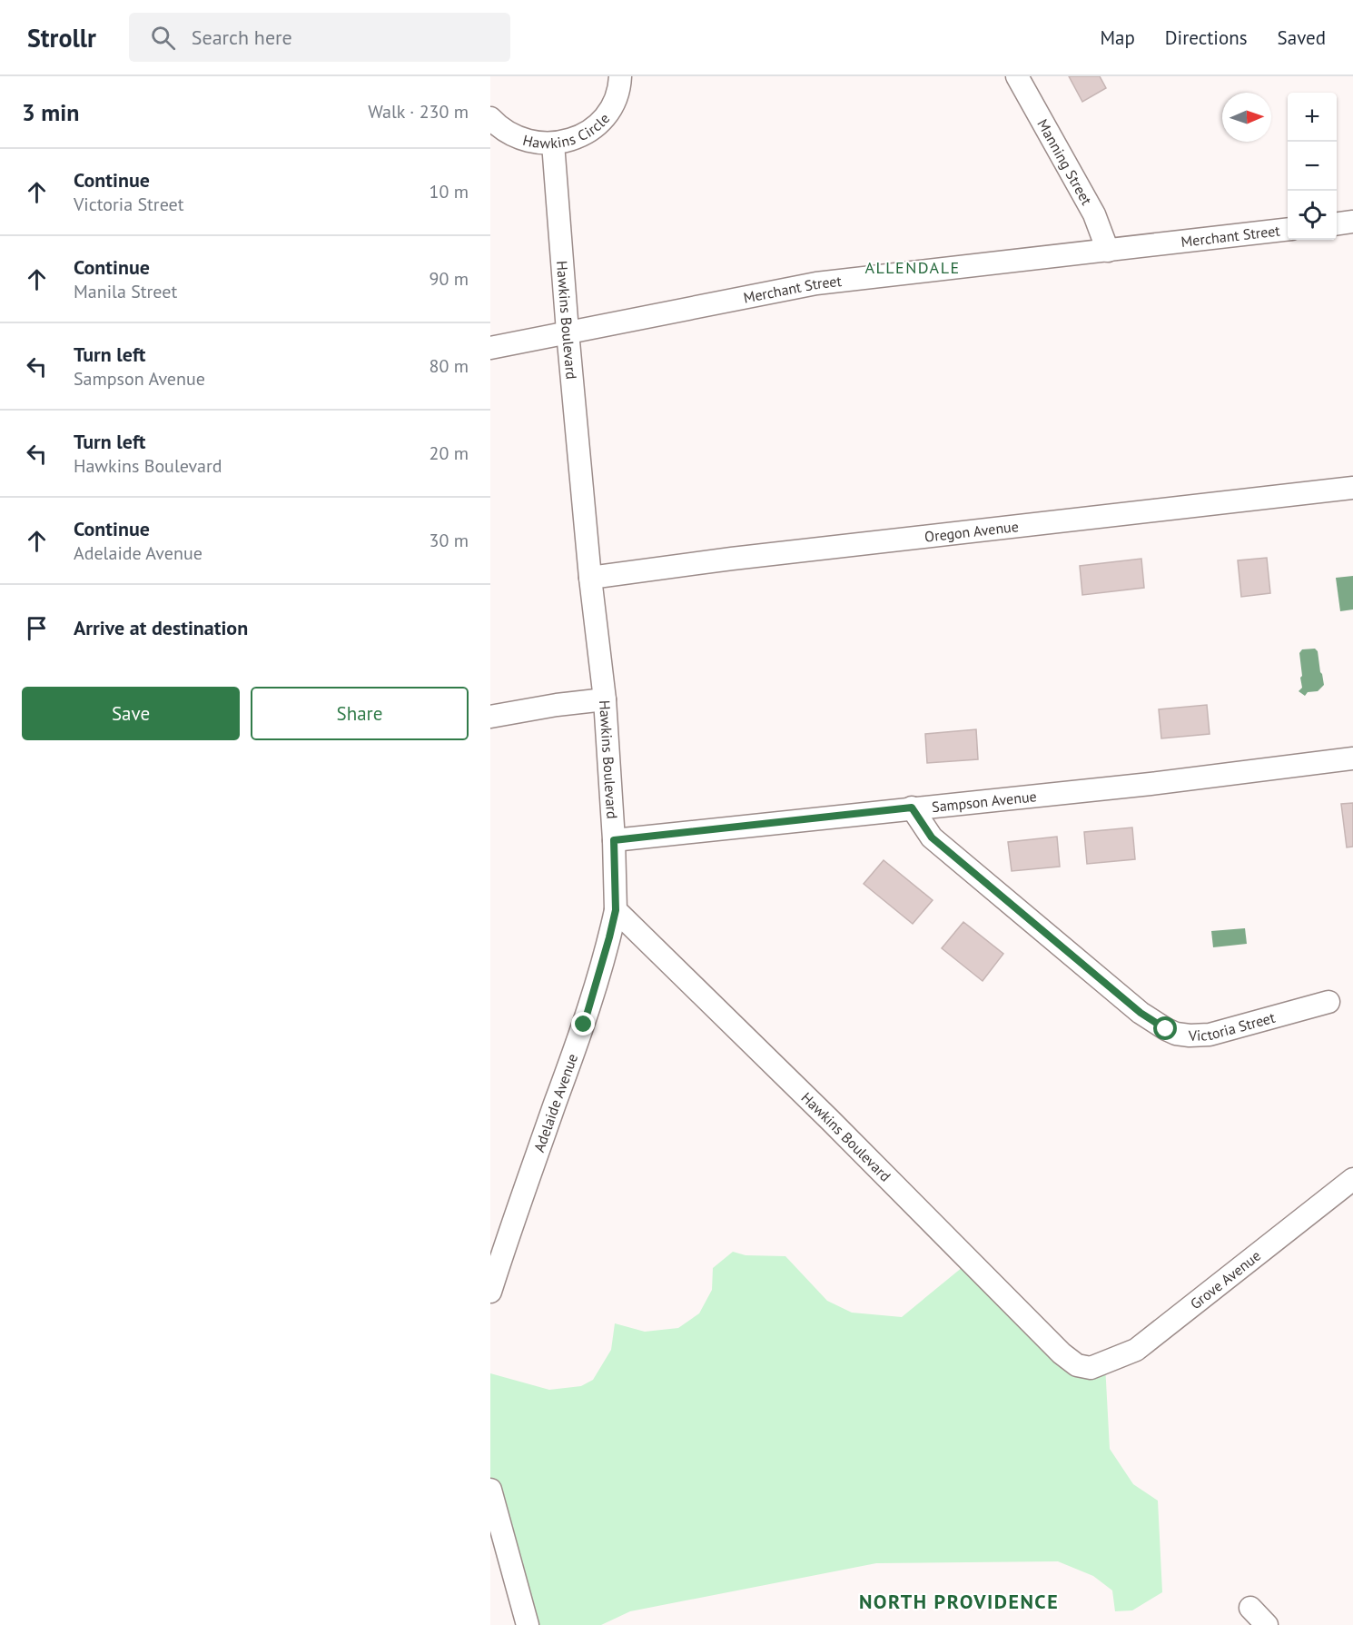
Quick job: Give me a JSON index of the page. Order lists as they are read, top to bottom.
{
  "streets": {
    "street": [
      "Hawkins Circle",
      "Manning Street",
      "Merchant Street",
      "Hawkins Boulevard",
      "Oregon Avenue",
      "Sampson Avenue",
      "Victoria Street",
      "Adelaide Avenue",
      "Grove Avenue"
    ]
  },
  "crossings": [
    ["Hawkins Circle", "Hawkins Boulevard"],
    ["Manning Street", "Merchant Street"],
    ["Merchant Street", "Hawkins Boulevard"],
    ["Hawkins Boulevard", "Oregon Avenue"],
    ["Hawkins Boulevard", "Sampson Avenue"],
    ["Hawkins Boulevard", "Adelaide Avenue"],
    ["Hawkins Boulevard", "Grove Avenue"],
    ["Sampson Avenue", "Victoria Street"]
  ],
  "districts": ["ALLENDALE", "NORTH PROVIDENCE"],
  "north": "right",
  "page": {
    "header": "Strollr",
    "search": "Search here",
    "nav": ["Map", "Directions", "Saved"],
    "heading": ["3 min", "Walk · 230 m"],
    "map_buttons": ["+", "−"],
    "list": [
      ["Continue", "Victoria Street", "10 m"],
      ["Continue", "Manila Street", "90 m"],
      ["Turn left", "Sampson Avenue", "80 m"],
      ["Turn left", "Hawkins Boulevard", "20 m"],
      ["Continue", "Adelaide Avenue", "30 m"],
      "Arrive at destination"
    ],
    "buttons": ["Save", "Share"]
  }
}
